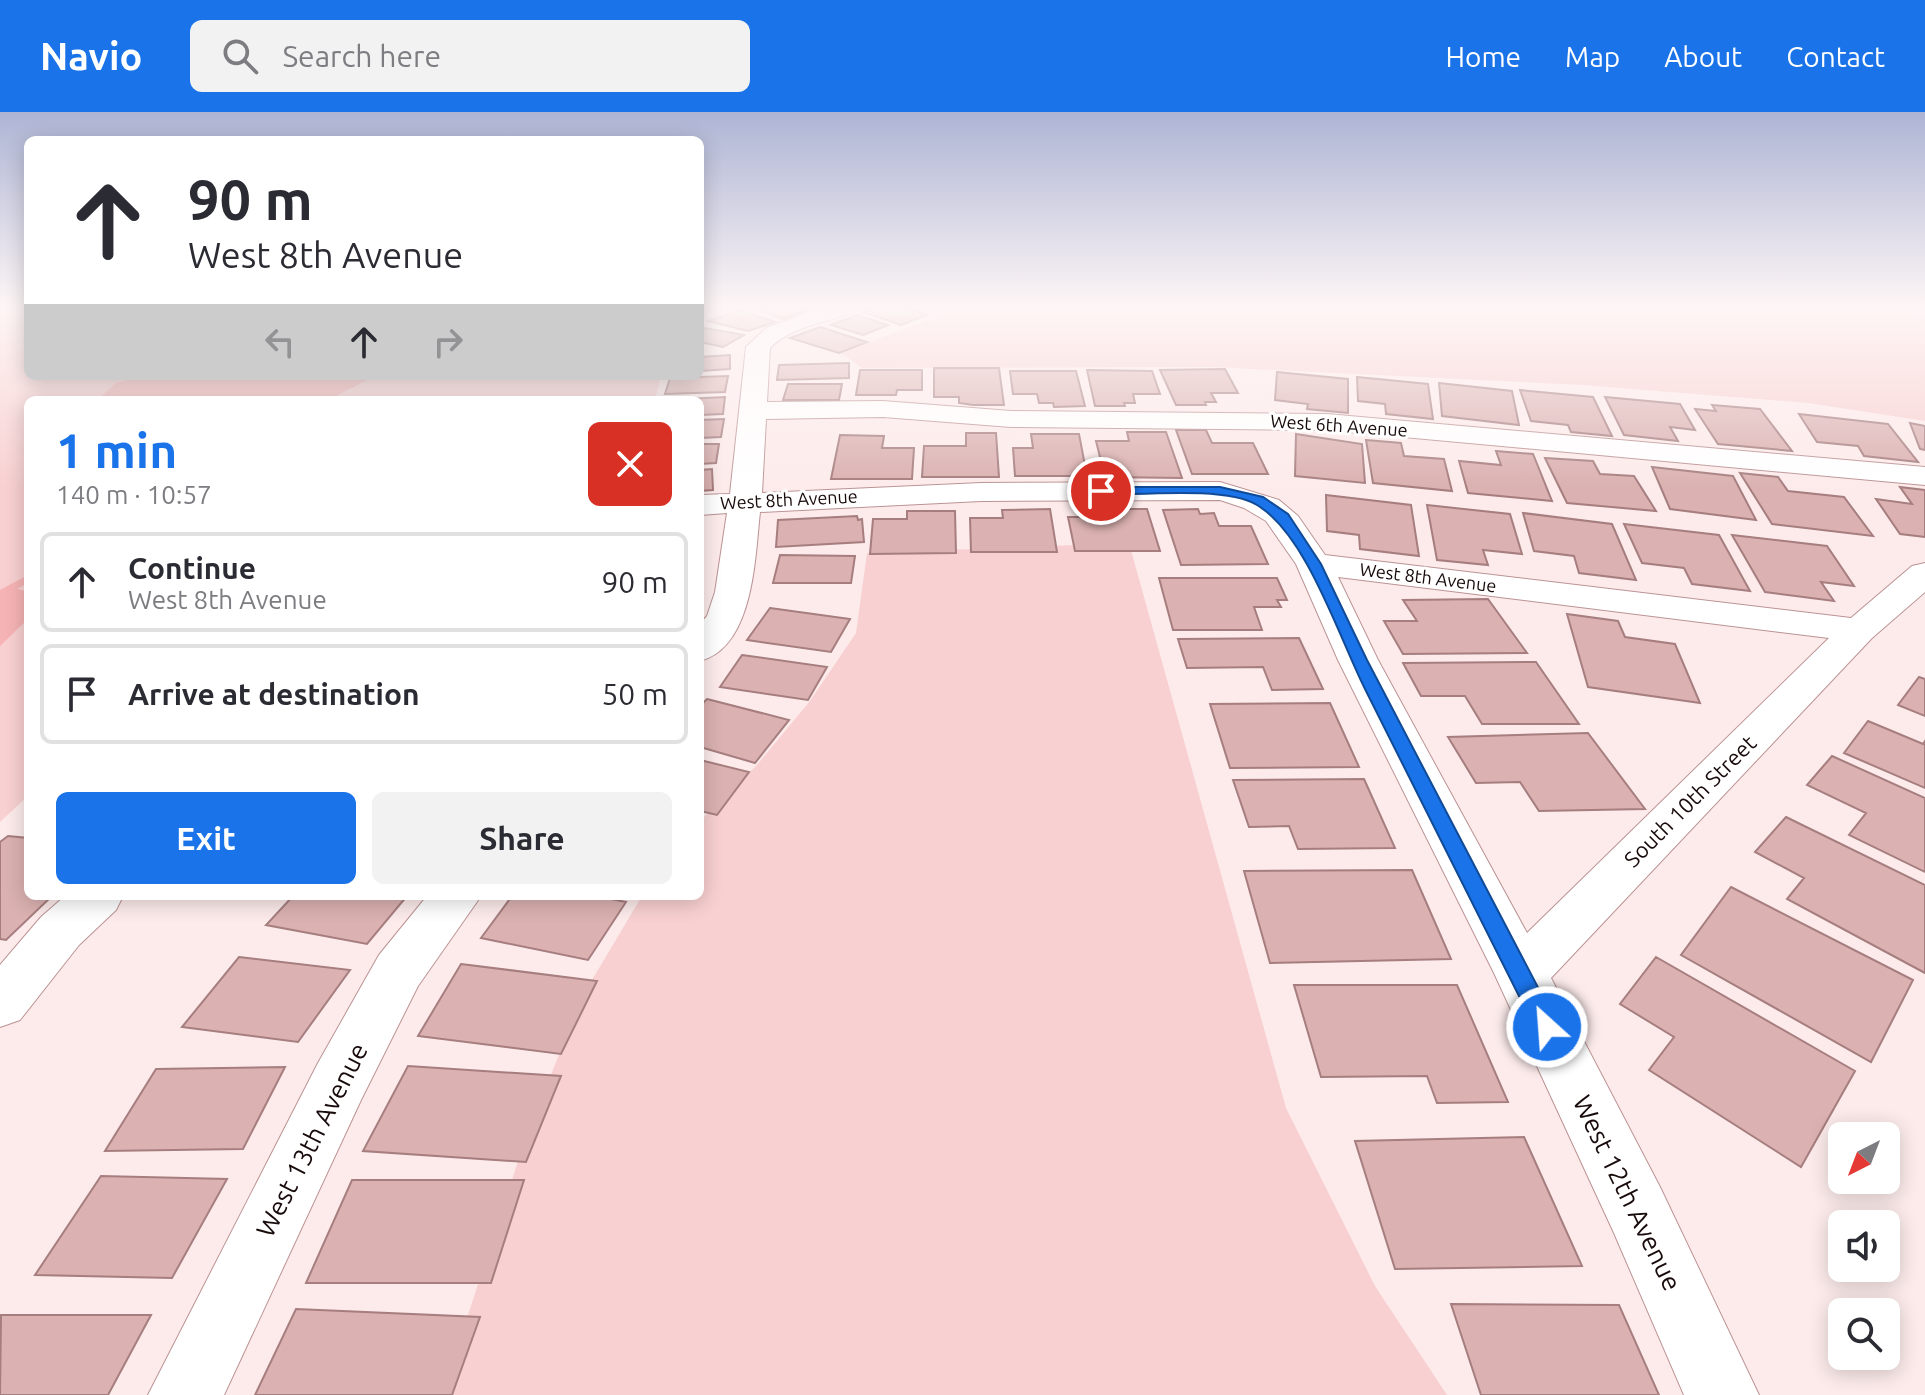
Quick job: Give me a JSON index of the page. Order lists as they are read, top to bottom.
{
  "streets": {
    "street": [
      "West 6th Avenue",
      "West 8th Avenue",
      "South 10th Street",
      "West 13th Avenue",
      "West 12th Avenue"
    ]
  },
  "crossings": [
    ["West 8th Avenue", "South 10th Street"],
    ["West 8th Avenue", "West 12th Avenue"],
    ["South 10th Street", "West 12th Avenue"]
  ],
  "north": "bottom left",
  "page": {
    "header": "Navio",
    "search": "Search here",
    "nav": [
      "Home",
      "Map",
      "About",
      "Contact"
    ],
    "turn": ["90 m", "West 8th Avenue"],
    "heading": ["1 min", "140 m · 10:57"],
    "list": [
      {
        "name": "Continue",
        "note": "West 8th Avenue",
        "value": "90 m"
      },
      {
        "name": "Arrive at destination",
        "value": "50 m"
      }
    ],
    "buttons": ["Exit", "Share"]
  }
}
